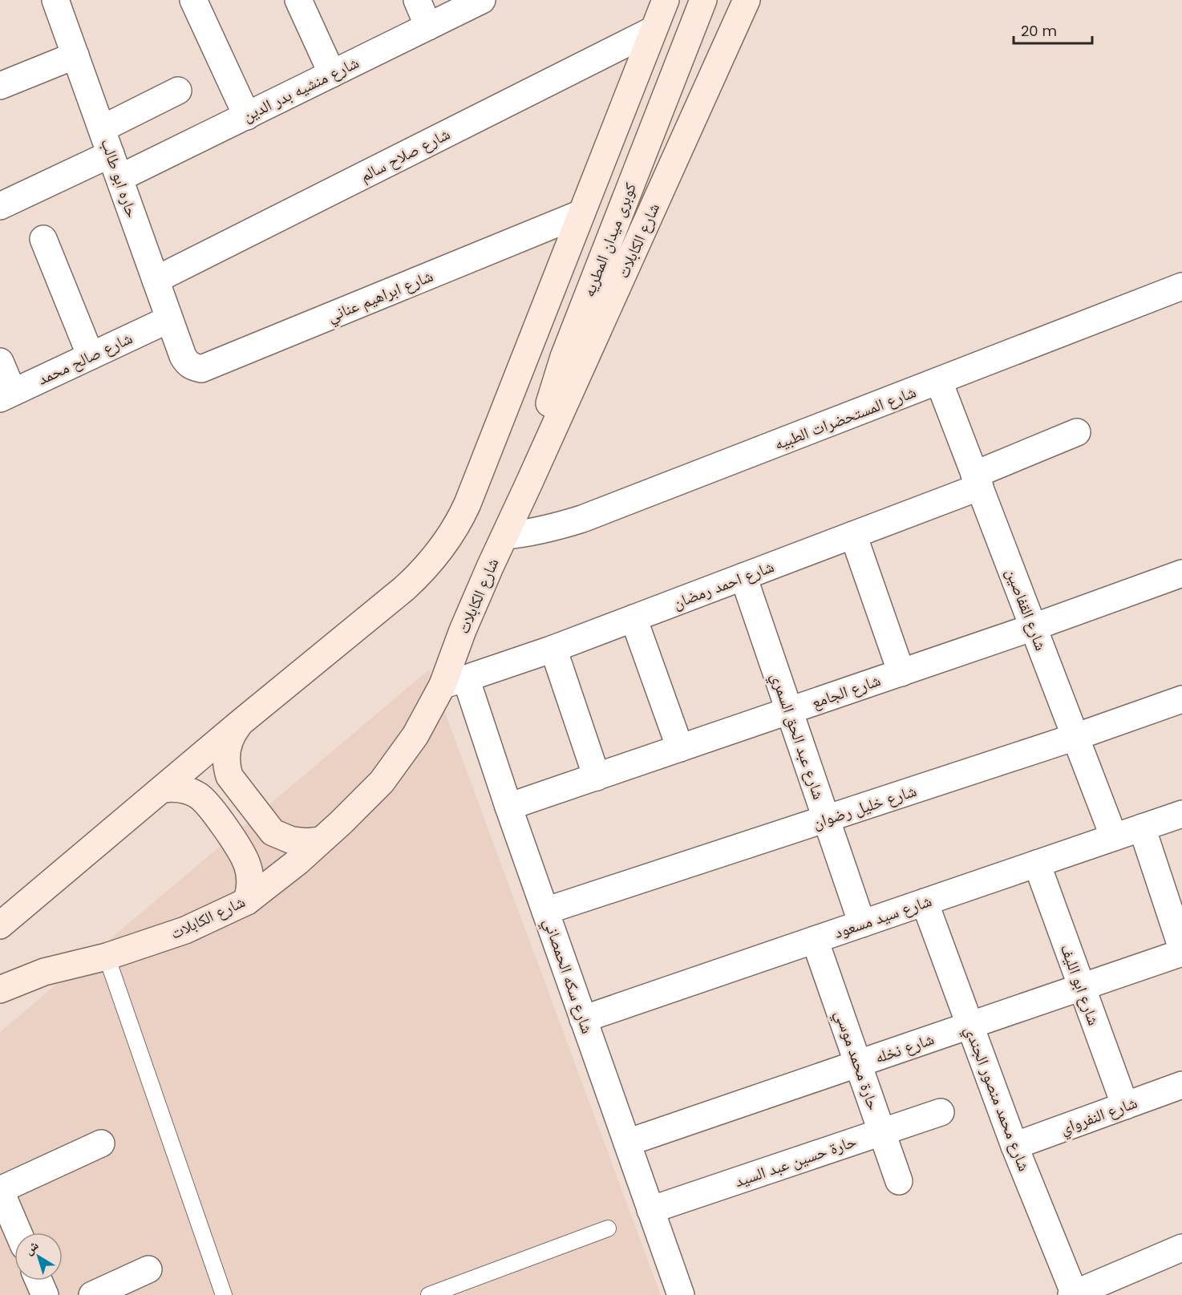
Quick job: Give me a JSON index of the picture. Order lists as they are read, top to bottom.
{
  "streets": {
    "main road": ["كوبرى ميدان المطريه", "شارع الكابلات"],
    "street": [
      "شارع منشيه بدر الدين",
      "شارع صلاح سالم",
      "حاره ابو طالب",
      "شارع ابراهيم عناني",
      "شارع صالح محمد",
      "شارع المستحضرات الطبيه",
      "شارع احمد رمضان",
      "شارع القفاصين",
      "شارع الجامع",
      "شارع عبد الحق السمري",
      "شارع خليل رضوان",
      "شارع سيد مسعود",
      "شارع سكه الحمصاني",
      "شارع ابو الليف",
      "شارع نخله",
      "حارة محمد موسي",
      "شارع محمد منصور الجندي",
      "شارع النفرواي",
      "حارة حسين عبد السيد"
    ]
  },
  "crossings": [
    ["شارع منشيه بدر الدين", "حاره ابو طالب"],
    ["شارع صلاح سالم", "حاره ابو طالب"],
    ["حاره ابو طالب", "شارع ابراهيم عناني"],
    ["حاره ابو طالب", "شارع صالح محمد"],
    ["كوبرى ميدان المطريه", "شارع الكابلات"],
    ["شارع الكابلات", "شارع المستحضرات الطبيه"],
    ["شارع الكابلات", "شارع احمد رمضان"],
    ["شارع الكابلات", "شارع سكه الحمصاني"],
    ["شارع المستحضرات الطبيه", "شارع القفاصين"],
    ["شارع احمد رمضان", "شارع القفاصين"],
    ["شارع احمد رمضان", "شارع عبد الحق السمري"],
    ["شارع احمد رمضان", "شارع سكه الحمصاني"],
    ["شارع القفاصين", "شارع الجامع"],
    ["شارع القفاصين", "شارع خليل رضوان"],
    ["شارع القفاصين", "شارع سيد مسعود"],
    ["شارع الجامع", "شارع عبد الحق السمري"],
    ["شارع الجامع", "شارع سكه الحمصاني"],
    ["شارع عبد الحق السمري", "شارع خليل رضوان"],
    ["شارع عبد الحق السمري", "شارع سيد مسعود"],
    ["شارع خليل رضوان", "شارع سكه الحمصاني"],
    ["شارع سيد مسعود", "شارع سكه الحمصاني"],
    ["شارع سيد مسعود", "شارع ابو الليف"],
    ["شارع سيد مسعود", "حارة محمد موسي"],
    ["شارع سيد مسعود", "شارع محمد منصور الجندي"],
    ["شارع سكه الحمصاني", "شارع نخله"],
    ["شارع سكه الحمصاني", "حارة حسين عبد السيد"],
    ["شارع ابو الليف", "شارع نخله"],
    ["شارع ابو الليف", "شارع النفرواي"],
    ["شارع نخله", "حارة محمد موسي"],
    ["شارع نخله", "شارع محمد منصور الجندي"],
    ["حارة محمد موسي", "حارة حسين عبد السيد"],
    ["شارع محمد منصور الجندي", "شارع النفرواي"]
  ],
  "scale_bar": "20 m",
  "north": "top left"
}
